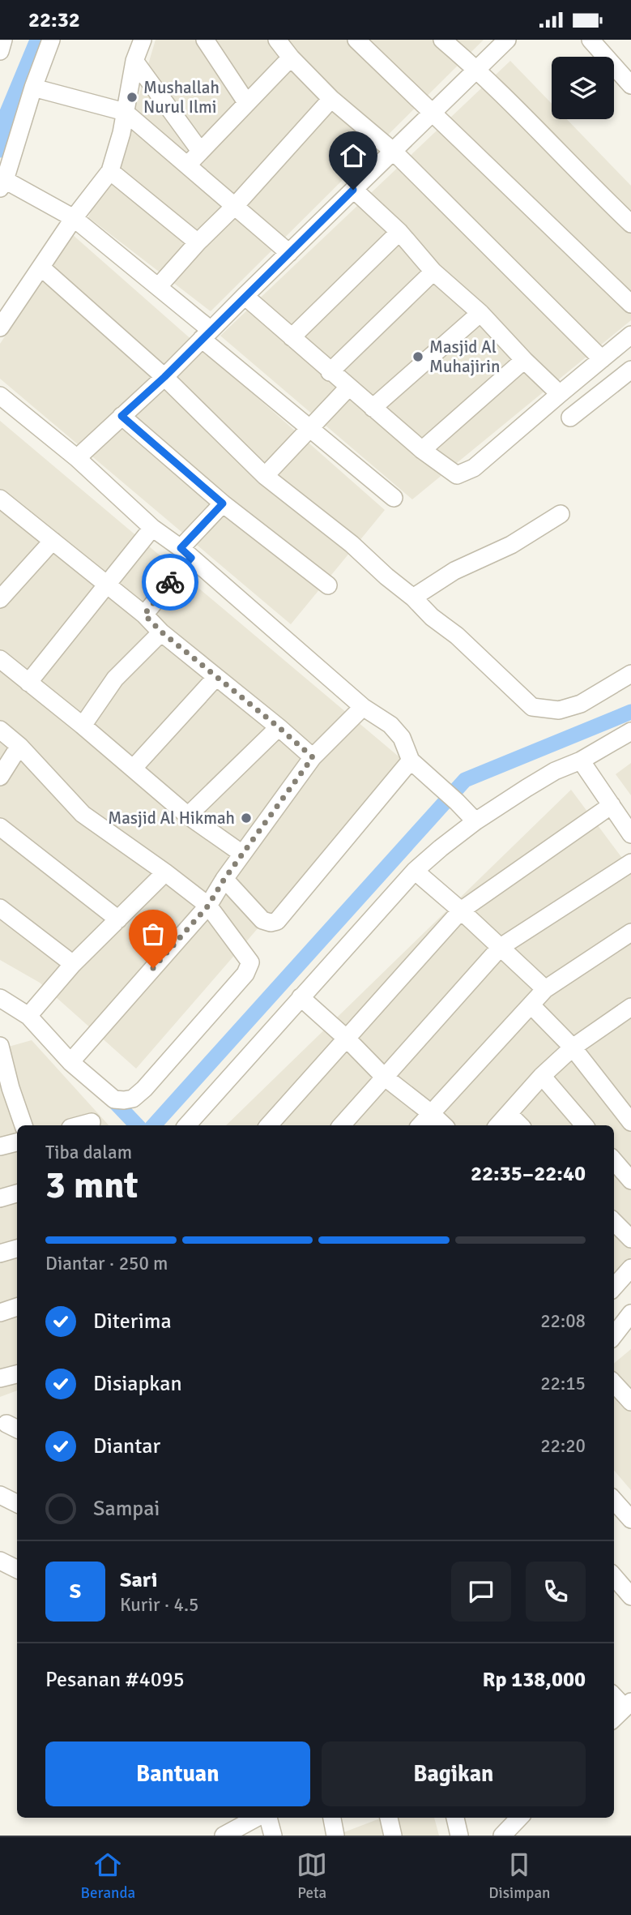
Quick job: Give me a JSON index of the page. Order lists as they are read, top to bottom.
{
  "places": ["Mushallah Nurul Ilmi", "Masjid Al Muhajirin", "Masjid Al Hikmah"],
  "page": {
    "status": "22:32",
    "heading": ["3 mnt", "Tiba dalam", "22:35–22:40"],
    "panel": [
      "Sari",
      "Kurir · 4.5",
      "Pesanan #4095",
      "Rp 138,000"
    ],
    "bar": "Diantar · 250 m",
    "list": [
      ["Diterima", "22:08"],
      ["Disiapkan", "22:15"],
      ["Diantar", "22:20"],
      "Sampai"
    ],
    "round": "S",
    "buttons": ["Bantuan", "Bagikan"],
    "tabs": ["Beranda", "Peta", "Disimpan"]
  }
}
